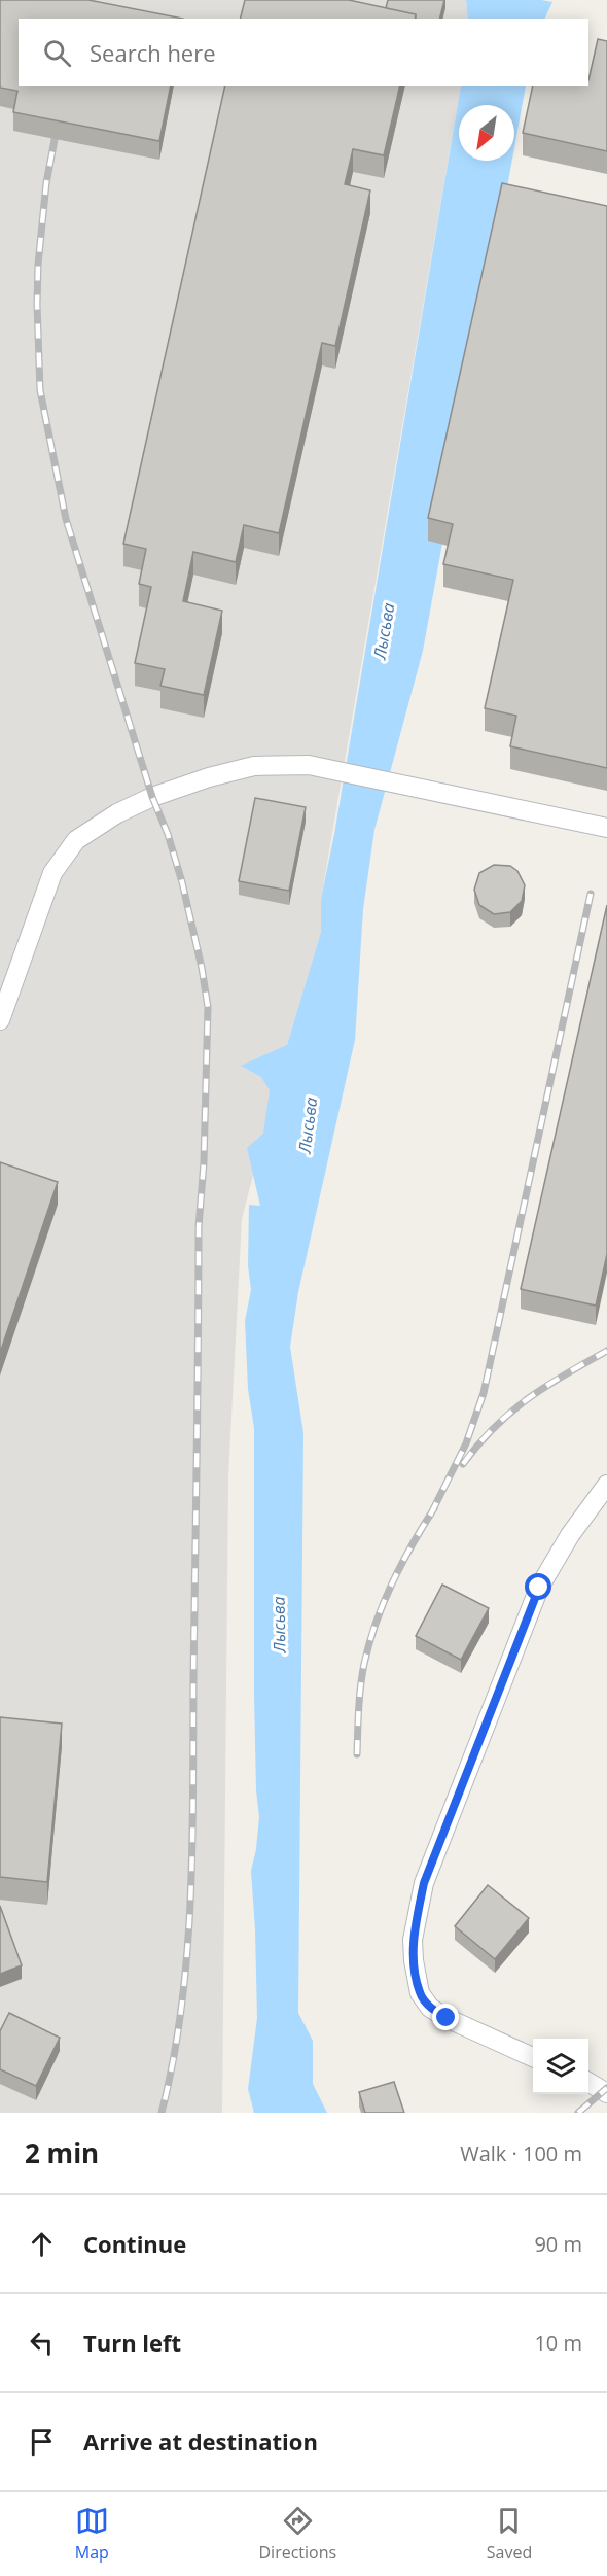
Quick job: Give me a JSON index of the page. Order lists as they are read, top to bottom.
{
  "water": ["Лысьва"],
  "north": "bottom left",
  "page": {
    "search": "Search here",
    "heading": ["2 min", "Walk · 100 m"],
    "list": [
      ["Continue", "90 m"],
      ["Turn left", "10 m"],
      "Arrive at destination"
    ],
    "nav": ["Map", "Directions", "Saved"]
  }
}
